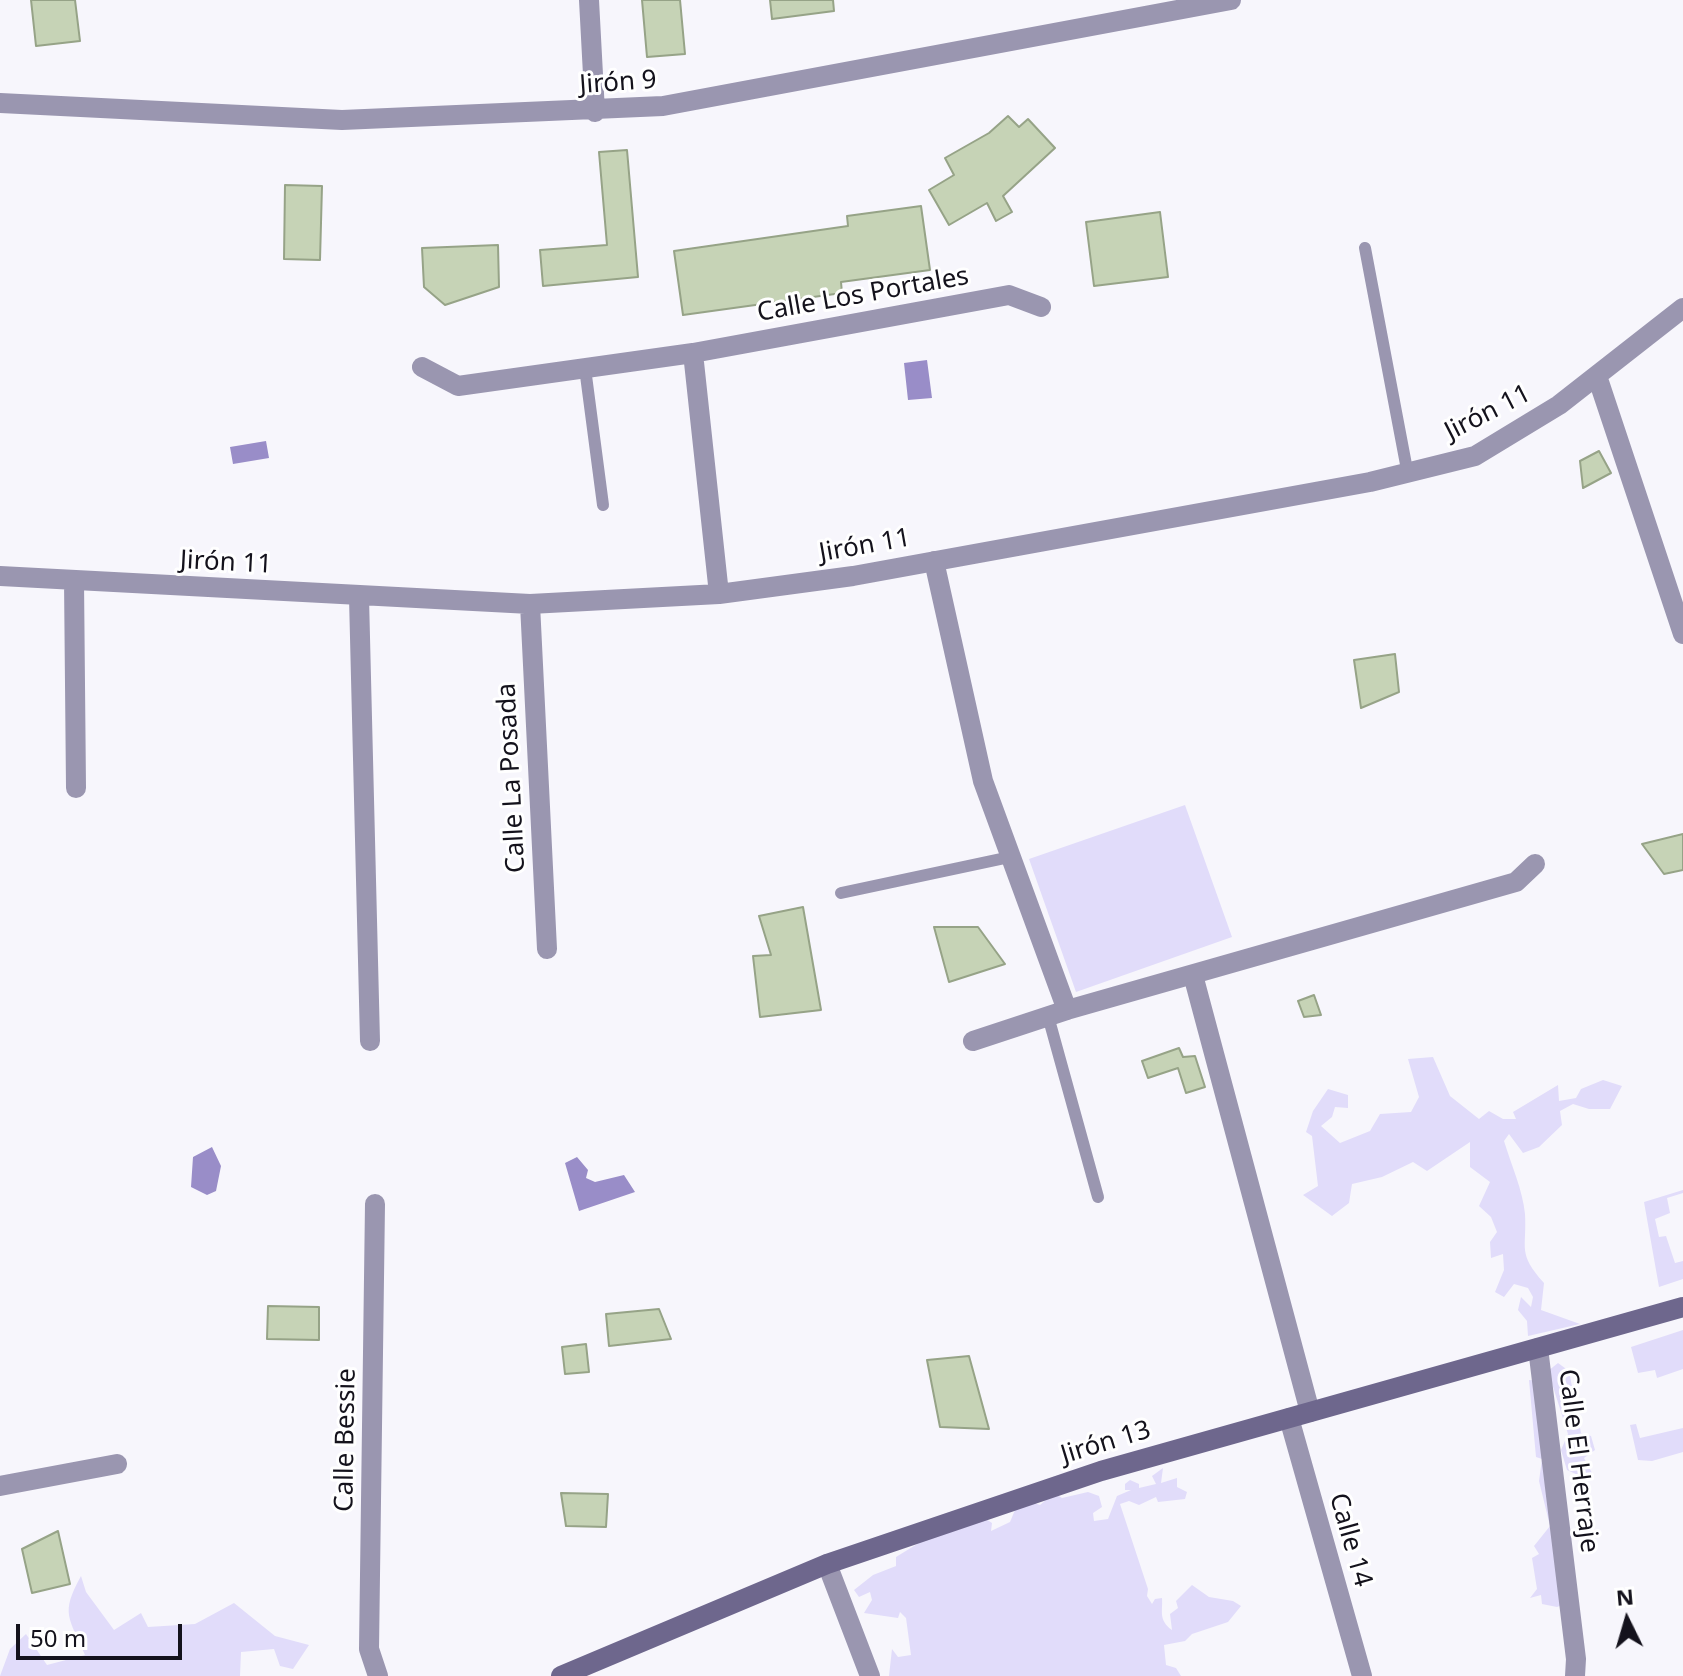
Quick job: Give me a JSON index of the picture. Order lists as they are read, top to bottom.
{
  "streets": {
    "street": [
      "Jirón 9",
      "Calle Los Portales",
      "Jirón 11",
      "Calle La Posada",
      "Calle Bessie",
      "Jirón 13",
      "Calle El Herraje",
      "Calle 14"
    ]
  },
  "crossings": [
    ["Jirón 11", "Calle La Posada"],
    ["Jirón 13", "Calle El Herraje"],
    ["Jirón 13", "Calle 14"]
  ],
  "scale_bar": "50 m",
  "north": "top"
}
